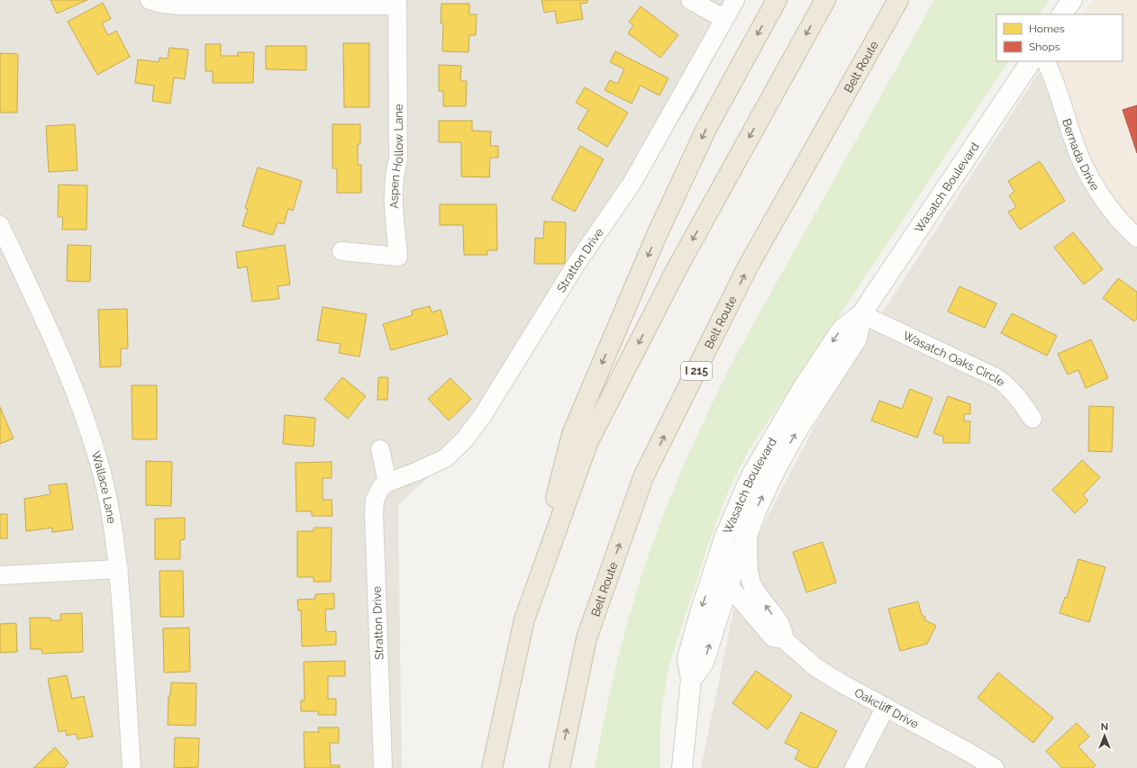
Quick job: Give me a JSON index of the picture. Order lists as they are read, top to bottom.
{
  "streets": {
    "highway": ["Belt Route", "I 215"],
    "street": [
      "Bernada Drive",
      "Aspen Hollow Lane",
      "Wasatch Boulevard",
      "Stratton Drive",
      "Wasatch Oaks Circle",
      "Wallace Lane",
      "Oakcliff Drive"
    ]
  },
  "crossings": [
    ["Wasatch Boulevard", "Wasatch Oaks Circle"],
    ["Wasatch Boulevard", "Oakcliff Drive"]
  ],
  "legend": ["Homes", "Shops"],
  "north": "top"
}
